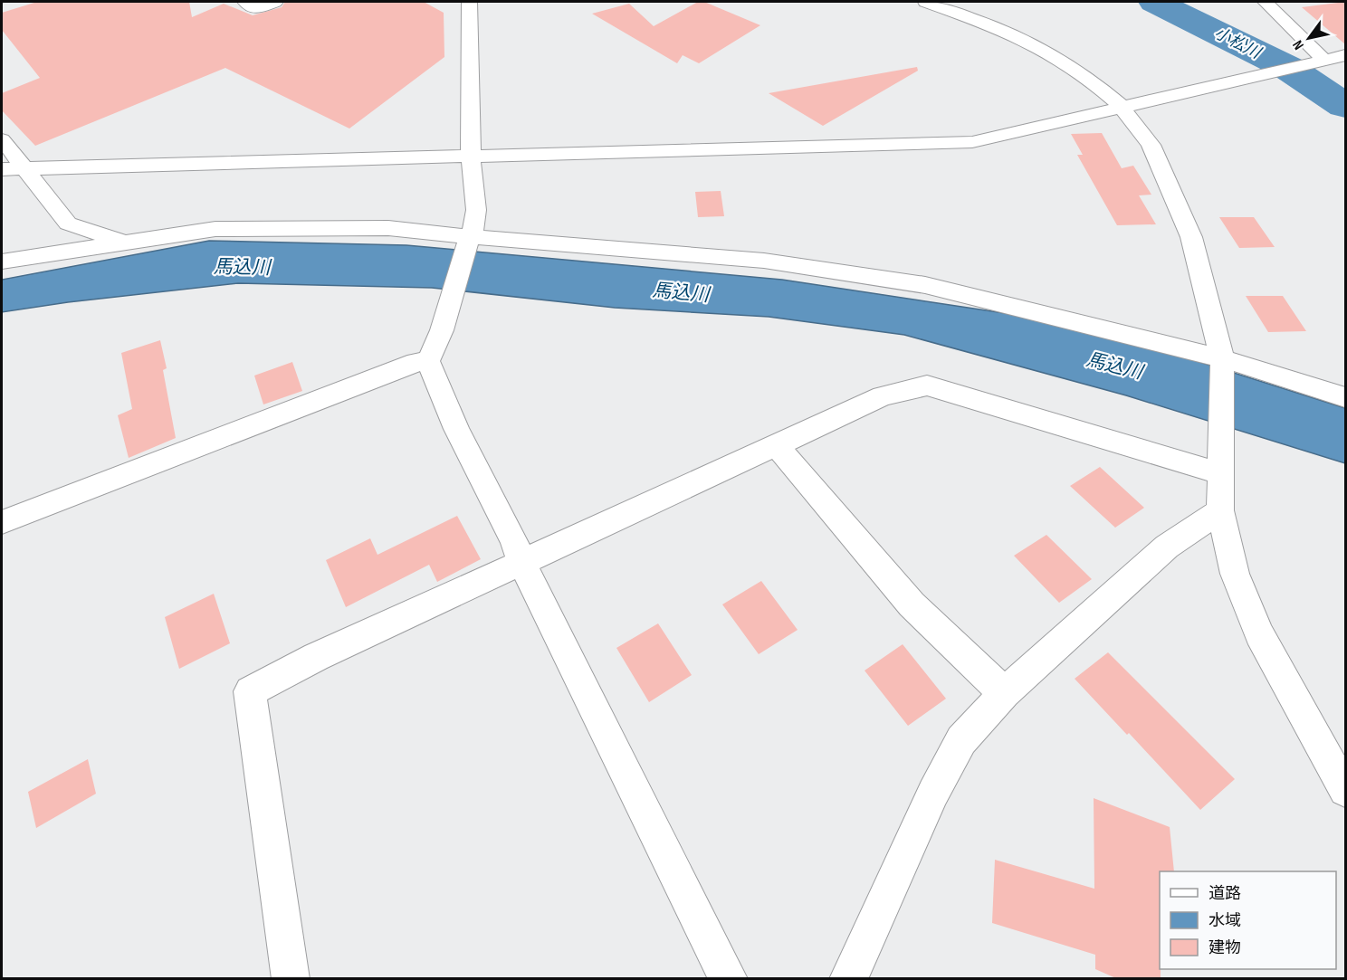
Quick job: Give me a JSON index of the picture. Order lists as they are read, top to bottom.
{
  "water": ["小松川", "馬込川"],
  "legend": ["道路", "水域", "建物"],
  "north": "bottom left"
}
